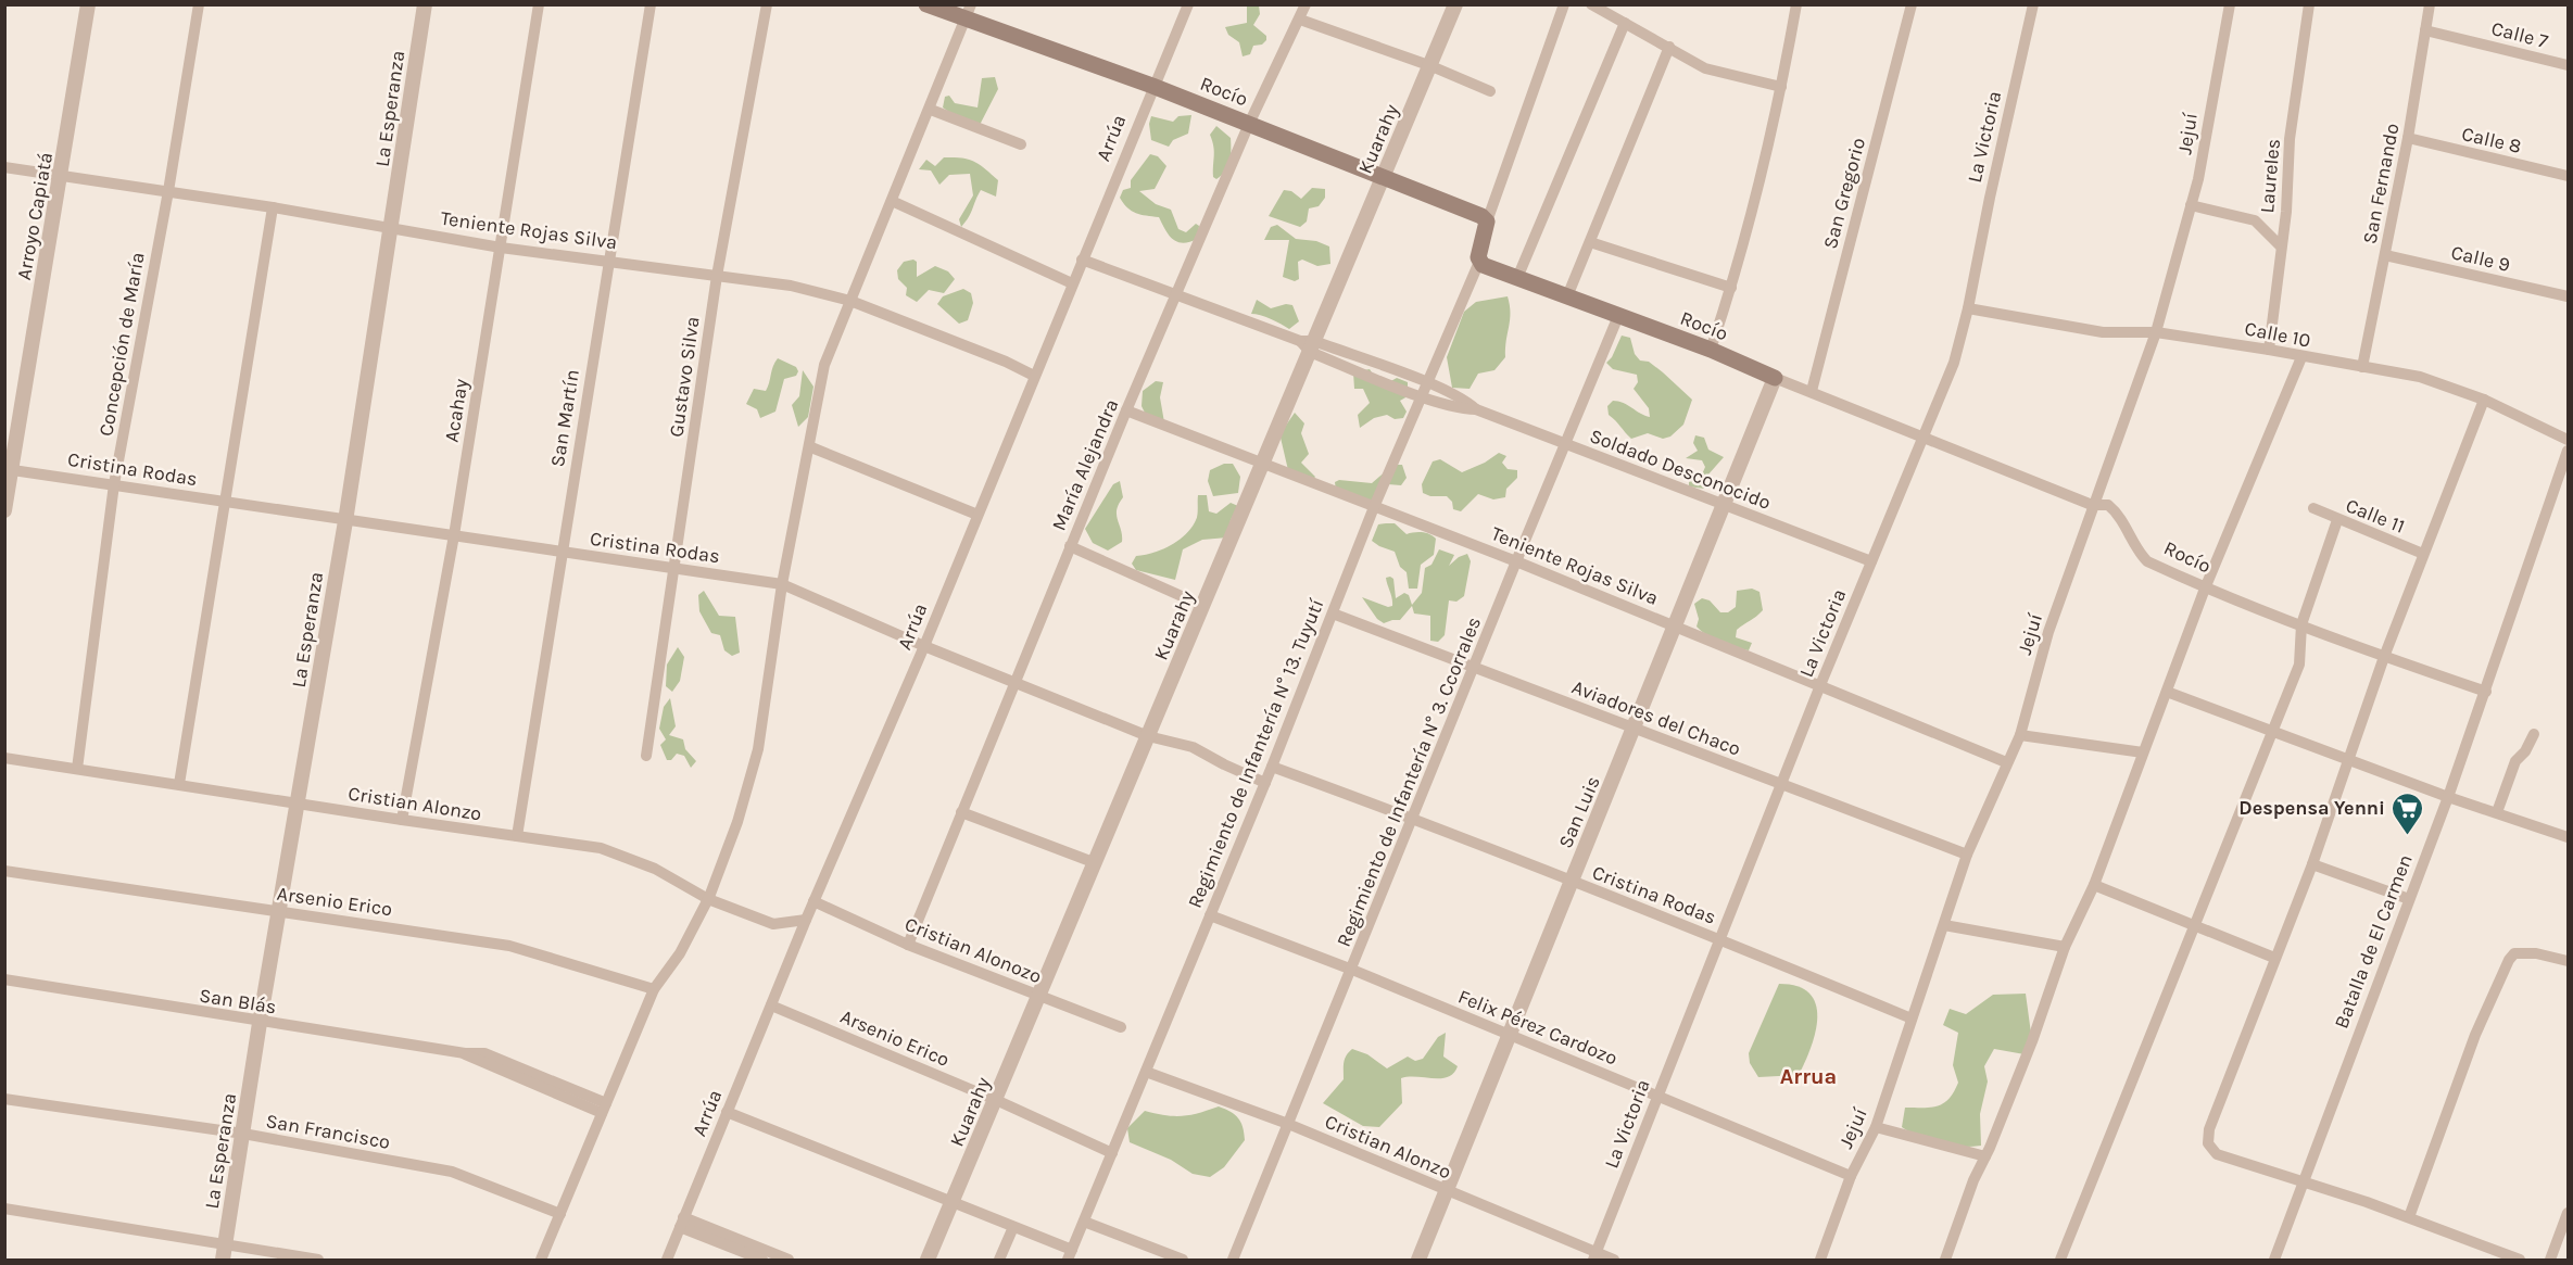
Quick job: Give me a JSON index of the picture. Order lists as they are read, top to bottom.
{
  "streets": {
    "main road": ["Rocío"],
    "street": [
      "Calle 7",
      "La Esperanza",
      "Jejuí",
      "La Victoria",
      "Arrúa",
      "Kuarahy",
      "Calle 8",
      "Laureles",
      "San Fernando",
      "San Gregorio",
      "Arroyo Capiatá",
      "Teniente Rojas Silva",
      "Calle 9",
      "Calle 10",
      "Concepción de María",
      "Gustavo Silva",
      "Acahay",
      "San Martín",
      "María Alejandra",
      "Cristina Rodas",
      "Soldado Desconocido",
      "Calle 11",
      "Aviadores del Chaco",
      "Regimiento de Infantería N° 13. Tuyutí",
      "Regimiento de Infantería N° 3. Ccorrales",
      "Cristian Alonzo",
      "San Luis",
      "Arsenio Erico",
      "Batalla de El Carmen",
      "Cristian Alonozo",
      "San Blás",
      "Felix Pérez Cardozo",
      "San Francisco"
    ]
  },
  "crossings": [
    ["Calle 7", "San Fernando"],
    ["Rocío", "Jejuí"],
    ["Rocío", "La Victoria"],
    ["Rocío", "Arrúa"],
    ["Rocío", "Kuarahy"],
    ["Rocío", "San Gregorio"],
    ["Rocío", "María Alejandra"],
    ["Rocío", "Regimiento de Infantería N° 13. Tuyutí"],
    ["Rocío", "Regimiento de Infantería N° 3. Ccorrales"],
    ["Rocío", "San Luis"],
    ["Rocío", "Batalla de El Carmen"],
    ["La Esperanza", "Teniente Rojas Silva"],
    ["La Esperanza", "Cristina Rodas"],
    ["La Esperanza", "Cristian Alonzo"],
    ["La Esperanza", "Arsenio Erico"],
    ["La Esperanza", "San Blás"],
    ["La Esperanza", "San Francisco"],
    ["Jejuí", "Teniente Rojas Silva"],
    ["Jejuí", "Calle 10"],
    ["Jejuí", "Cristina Rodas"],
    ["Jejuí", "Aviadores del Chaco"],
    ["Jejuí", "Felix Pérez Cardozo"],
    ["La Victoria", "Teniente Rojas Silva"],
    ["La Victoria", "Calle 10"],
    ["La Victoria", "Cristina Rodas"],
    ["La Victoria", "Soldado Desconocido"],
    ["La Victoria", "Aviadores del Chaco"],
    ["La Victoria", "Cristian Alonzo"],
    ["La Victoria", "Felix Pérez Cardozo"],
    ["Arrúa", "Teniente Rojas Silva"],
    ["Arrúa", "Cristina Rodas"],
    ["Arrúa", "Soldado Desconocido"],
    ["Arrúa", "Cristian Alonzo"],
    ["Arrúa", "Arsenio Erico"],
    ["Arrúa", "Cristian Alonozo"],
    ["Kuarahy", "Teniente Rojas Silva"],
    ["Kuarahy", "Cristina Rodas"],
    ["Kuarahy", "Soldado Desconocido"],
    ["Kuarahy", "Arsenio Erico"],
    ["Kuarahy", "Cristian Alonozo"],
    ["Calle 8", "San Fernando"],
    ["Laureles", "Calle 10"],
    ["San Fernando", "Calle 9"],
    ["San Fernando", "Calle 10"],
    ["Arroyo Capiatá", "Teniente Rojas Silva"],
    ["Arroyo Capiatá", "Cristina Rodas"],
    ["Teniente Rojas Silva", "Concepción de María"],
    ["Teniente Rojas Silva", "Gustavo Silva"],
    ["Teniente Rojas Silva", "Acahay"],
    ["Teniente Rojas Silva", "San Martín"],
    ["Teniente Rojas Silva", "María Alejandra"],
    ["Teniente Rojas Silva", "Regimiento de Infantería N° 13. Tuyutí"],
    ["Teniente Rojas Silva", "Regimiento de Infantería N° 3. Ccorrales"],
    ["Teniente Rojas Silva", "San Luis"],
    ["Concepción de María", "Cristina Rodas"],
    ["Concepción de María", "Cristian Alonzo"],
    ["Gustavo Silva", "Cristina Rodas"],
    ["Acahay", "Cristina Rodas"],
    ["Acahay", "Cristian Alonzo"],
    ["San Martín", "Cristina Rodas"],
    ["San Martín", "Cristian Alonzo"],
    ["María Alejandra", "Cristina Rodas"],
    ["María Alejandra", "Soldado Desconocido"],
    ["María Alejandra", "Cristian Alonozo"],
    ["Cristina Rodas", "Regimiento de Infantería N° 13. Tuyutí"],
    ["Cristina Rodas", "Regimiento de Infantería N° 3. Ccorrales"],
    ["Cristina Rodas", "San Luis"],
    ["Soldado Desconocido", "Regimiento de Infantería N° 13. Tuyutí"],
    ["Soldado Desconocido", "Regimiento de Infantería N° 3. Ccorrales"],
    ["Soldado Desconocido", "San Luis"],
    ["Aviadores del Chaco", "Regimiento de Infantería N° 13. Tuyutí"],
    ["Aviadores del Chaco", "Regimiento de Infantería N° 3. Ccorrales"],
    ["Aviadores del Chaco", "San Luis"],
    ["Regimiento de Infantería N° 13. Tuyutí", "Cristian Alonzo"],
    ["Regimiento de Infantería N° 13. Tuyutí", "Arsenio Erico"],
    ["Regimiento de Infantería N° 13. Tuyutí", "Felix Pérez Cardozo"],
    ["Regimiento de Infantería N° 3. Ccorrales", "Cristian Alonzo"],
    ["Regimiento de Infantería N° 3. Ccorrales", "Felix Pérez Cardozo"],
    ["Cristian Alonzo", "San Luis"],
    ["San Luis", "Felix Pérez Cardozo"]
  ],
  "districts": ["Arrua"],
  "places": {
    "supermarket": ["Despensa Yenni"]
  }
}
